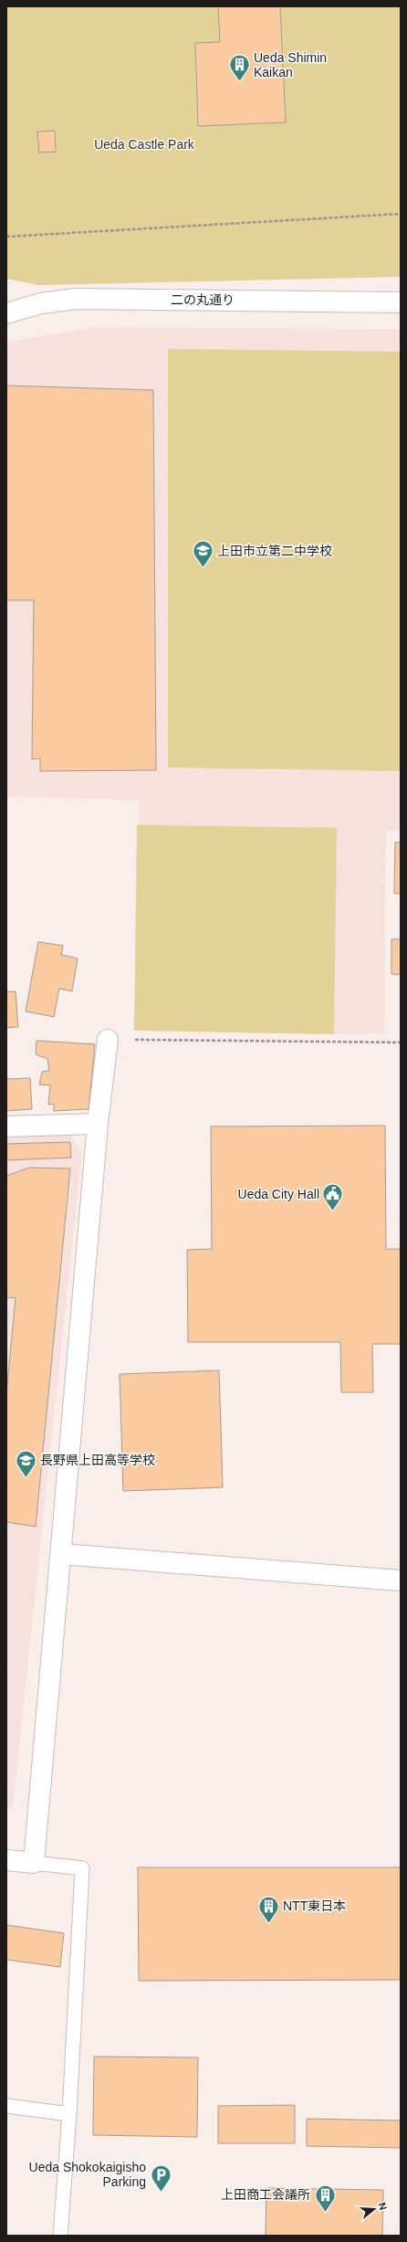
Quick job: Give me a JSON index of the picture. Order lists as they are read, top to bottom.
{
  "streets": {
    "street": ["二の丸通り"]
  },
  "parks": ["Ueda Castle Park"],
  "places": {
    "building": ["Ueda Shimin Kaikan", "NTT東日本", "上田商工会議所"],
    "school or university": ["上田市立第二中学校", "長野県上田高等学校"],
    "public building": ["Ueda City Hall"],
    "parking": ["Ueda Shokokaigisho Parking"]
  },
  "north": "right"
}
